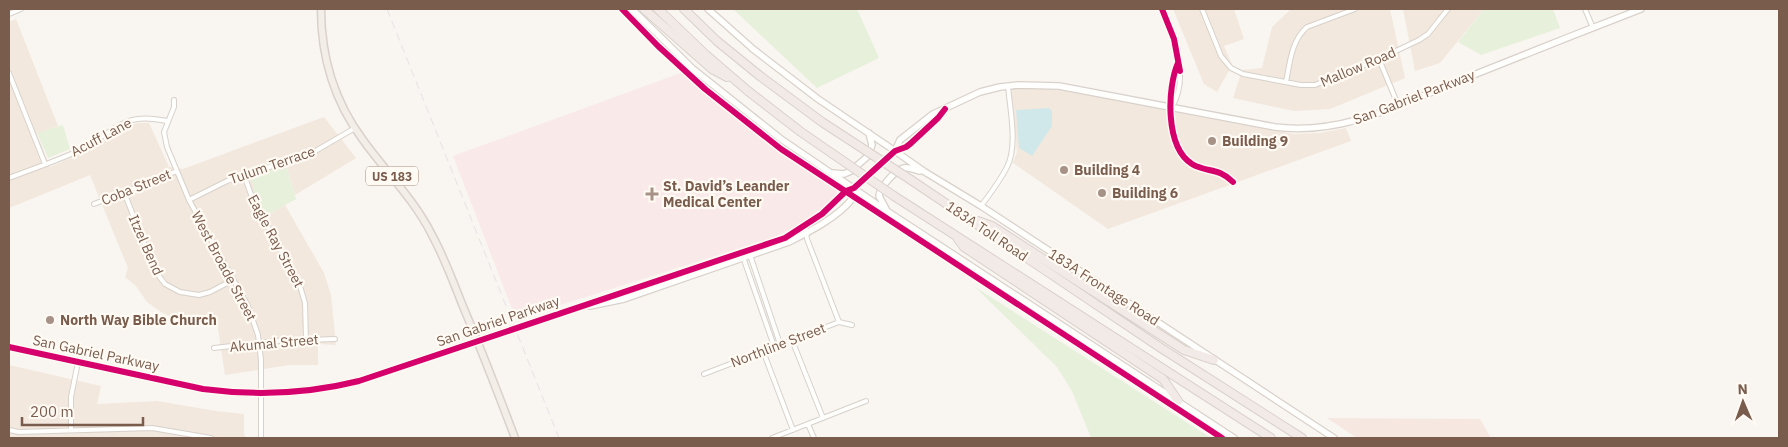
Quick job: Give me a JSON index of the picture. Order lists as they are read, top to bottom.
{
  "streets": {
    "highway": ["183A Toll Road"],
    "main road": ["US 183"],
    "street": [
      "Mallow Road",
      "San Gabriel Parkway",
      "Acuff Lane",
      "Tulum Terrace",
      "Coba Street",
      "Eagle Ray Street",
      "Itzel Bend",
      "West Broade Street",
      "183A Frontage Road",
      "Akumal Street",
      "Northline Street"
    ]
  },
  "crossings": [
    ["San Gabriel Parkway", "US 183"],
    ["San Gabriel Parkway", "West Broade Street"],
    ["San Gabriel Parkway", "183A Frontage Road"],
    ["Acuff Lane", "West Broade Street"],
    ["Tulum Terrace", "US 183"],
    ["Tulum Terrace", "Eagle Ray Street"],
    ["Tulum Terrace", "West Broade Street"],
    ["Coba Street", "Itzel Bend"],
    ["Coba Street", "West Broade Street"],
    ["Eagle Ray Street", "Akumal Street"],
    ["Itzel Bend", "West Broade Street"],
    ["West Broade Street", "Akumal Street"]
  ],
  "places": {
    "other": [
      "Building 9",
      "Building 4",
      "Building 6",
      "North Way Bible Church"
    ],
    "health": ["St. David’s Leander Medical Center"]
  },
  "scale_bar": "200 m",
  "north": "top"
}
